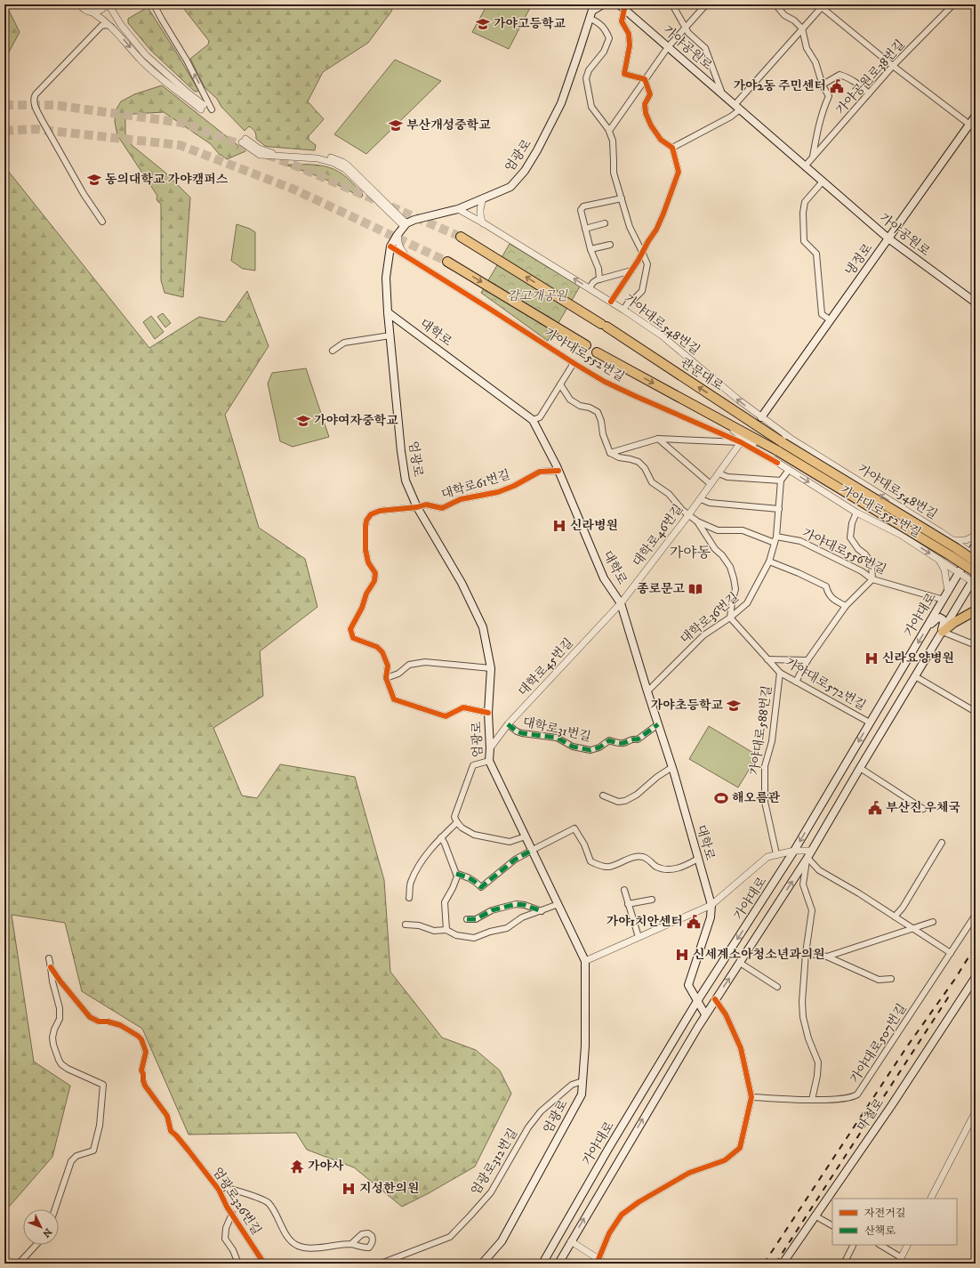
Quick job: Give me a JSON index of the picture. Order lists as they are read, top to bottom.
{
  "streets": {
    "highway": ["관문대로"],
    "main road": [
      "가야공원로",
      "엄광로",
      "냉정로",
      "대학로",
      "가야대로",
      "마철로"
    ],
    "street": [
      "가야공원로38번길",
      "가야대로548번길",
      "가야대로552번길",
      "대학로61번길",
      "대학로46번길",
      "가야대로556번길",
      "대학로36번길",
      "대학로45번길",
      "가야대로572번길",
      "대학로31번길",
      "가야대로588번길",
      "가야대로507번길",
      "엄광로312번길",
      "엄광로326번길"
    ]
  },
  "crossings": [
    ["가야공원로", "가야공원로38번길"],
    ["가야공원로", "냉정로"],
    ["엄광로", "가야대로548번길"],
    ["엄광로", "대학로"],
    ["엄광로", "가야대로552번길"],
    ["엄광로", "대학로61번길"],
    ["엄광로", "대학로45번길"],
    ["엄광로", "엄광로312번길"],
    ["냉정로", "가야대로548번길"],
    ["가야대로548번길", "관문대로"],
    ["가야대로548번길", "가야대로"],
    ["대학로", "대학로61번길"],
    ["대학로", "대학로46번길"],
    ["대학로", "가야대로"],
    ["대학로", "대학로36번길"],
    ["대학로", "대학로45번길"],
    ["대학로", "대학로31번길"],
    ["가야대로552번길", "대학로46번길"],
    ["가야대로552번길", "가야대로"],
    ["대학로46번길", "대학로36번길"],
    ["대학로46번길", "대학로45번길"],
    ["가야대로556번길", "가야대로"],
    ["가야대로556번길", "대학로36번길"],
    ["가야대로", "가야대로572번길"],
    ["대학로36번길", "가야대로572번길"],
    ["대학로45번길", "대학로31번길"],
    ["가야대로572번길", "가야대로588번길"]
  ],
  "one_way": ["가야대로548번길"],
  "districts": ["가야동"],
  "parks": ["감고개공원"],
  "places": {
    "school or university": [
      "가야고등학교",
      "부산개성중학교",
      "동의대학교 가야캠퍼스",
      "가야여자중학교",
      "가야초등학교"
    ],
    "public building": ["가야2동 주민센터", "부산진 우체국", "가야1치안센터"],
    "hospital": [
      "신라병원",
      "신라요양병원",
      "신세계소아청소년과의원",
      "지성한의원"
    ],
    "library": ["종로문고"],
    "sports": ["해오름관"],
    "temple": ["가야사"]
  },
  "legend": ["자전거길", "산책로"],
  "north": "bottom right"
}
